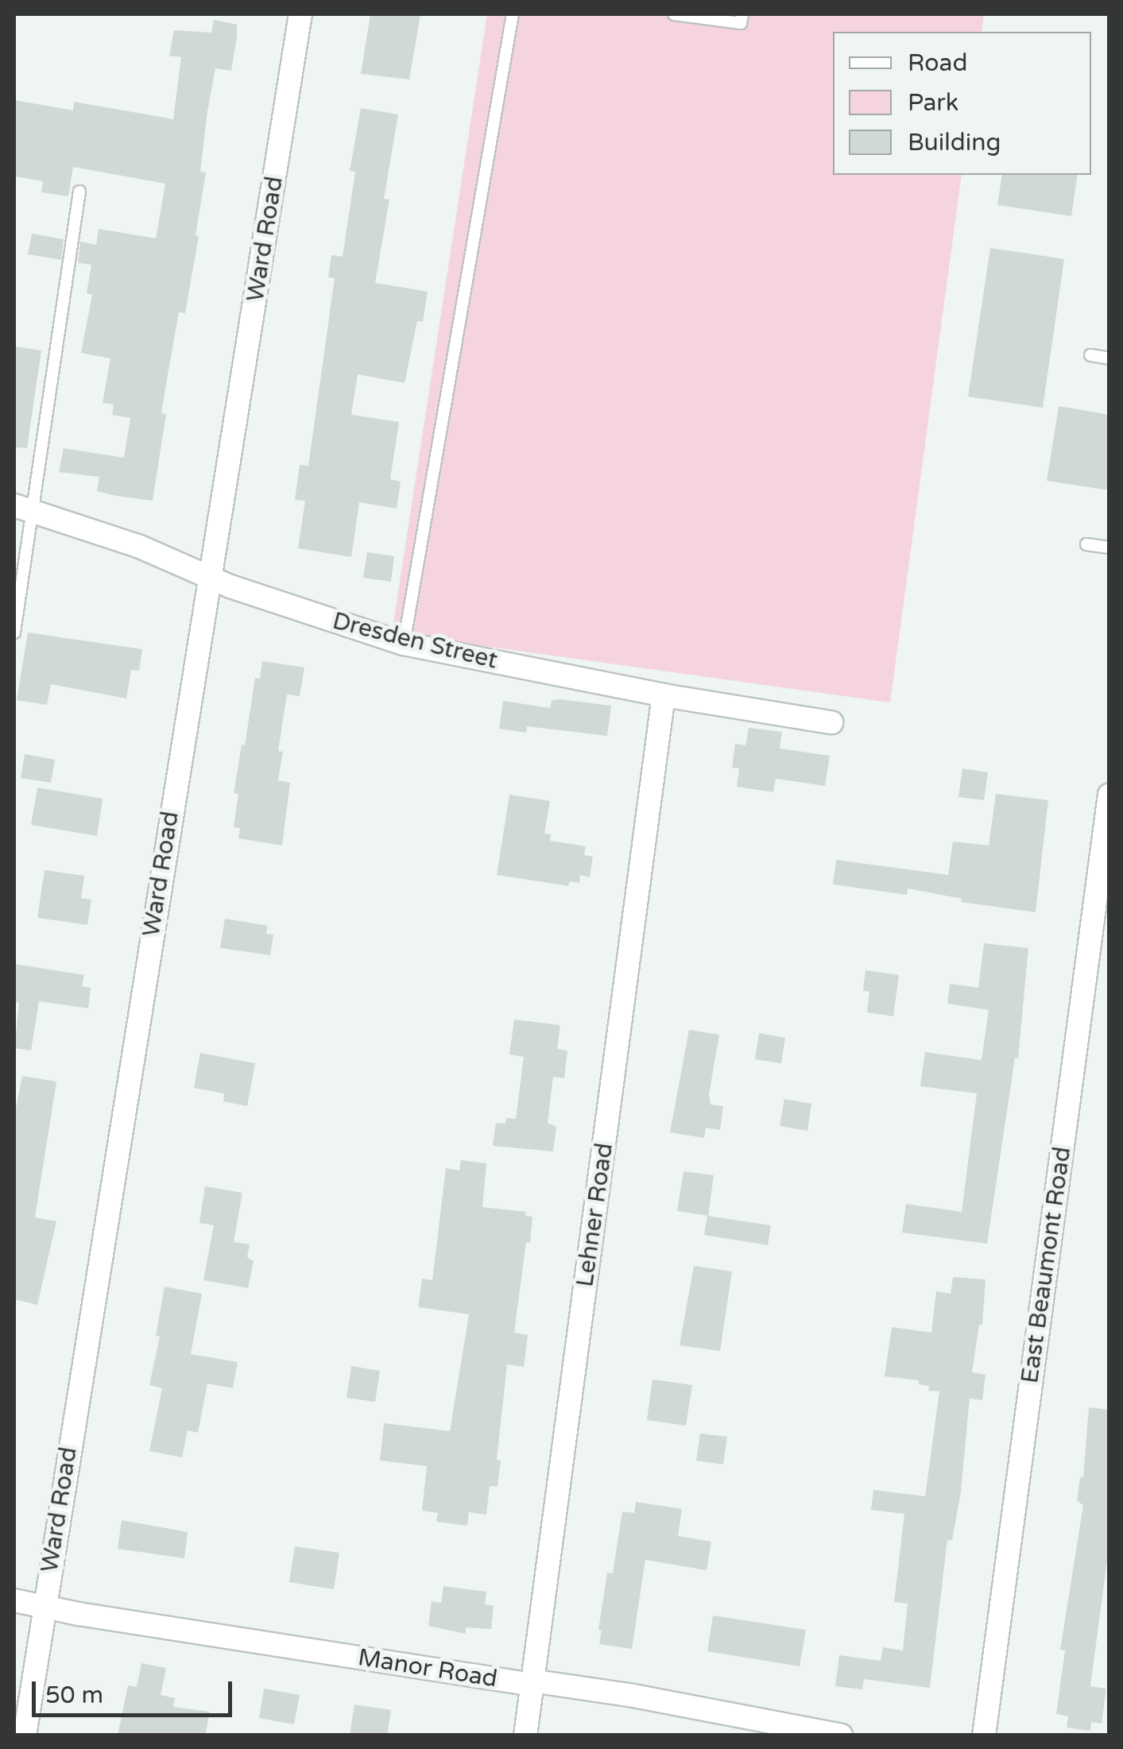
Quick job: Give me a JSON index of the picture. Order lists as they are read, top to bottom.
{
  "streets": {
    "street": [
      "Ward Road",
      "Dresden Street",
      "Lehner Road",
      "East Beaumont Road",
      "Manor Road"
    ]
  },
  "crossings": [
    ["Ward Road", "Dresden Street"],
    ["Ward Road", "Manor Road"],
    ["Dresden Street", "Lehner Road"],
    ["Lehner Road", "Manor Road"]
  ],
  "legend": ["Road", "Park", "Building"],
  "scale_bar": "50 m"
}
